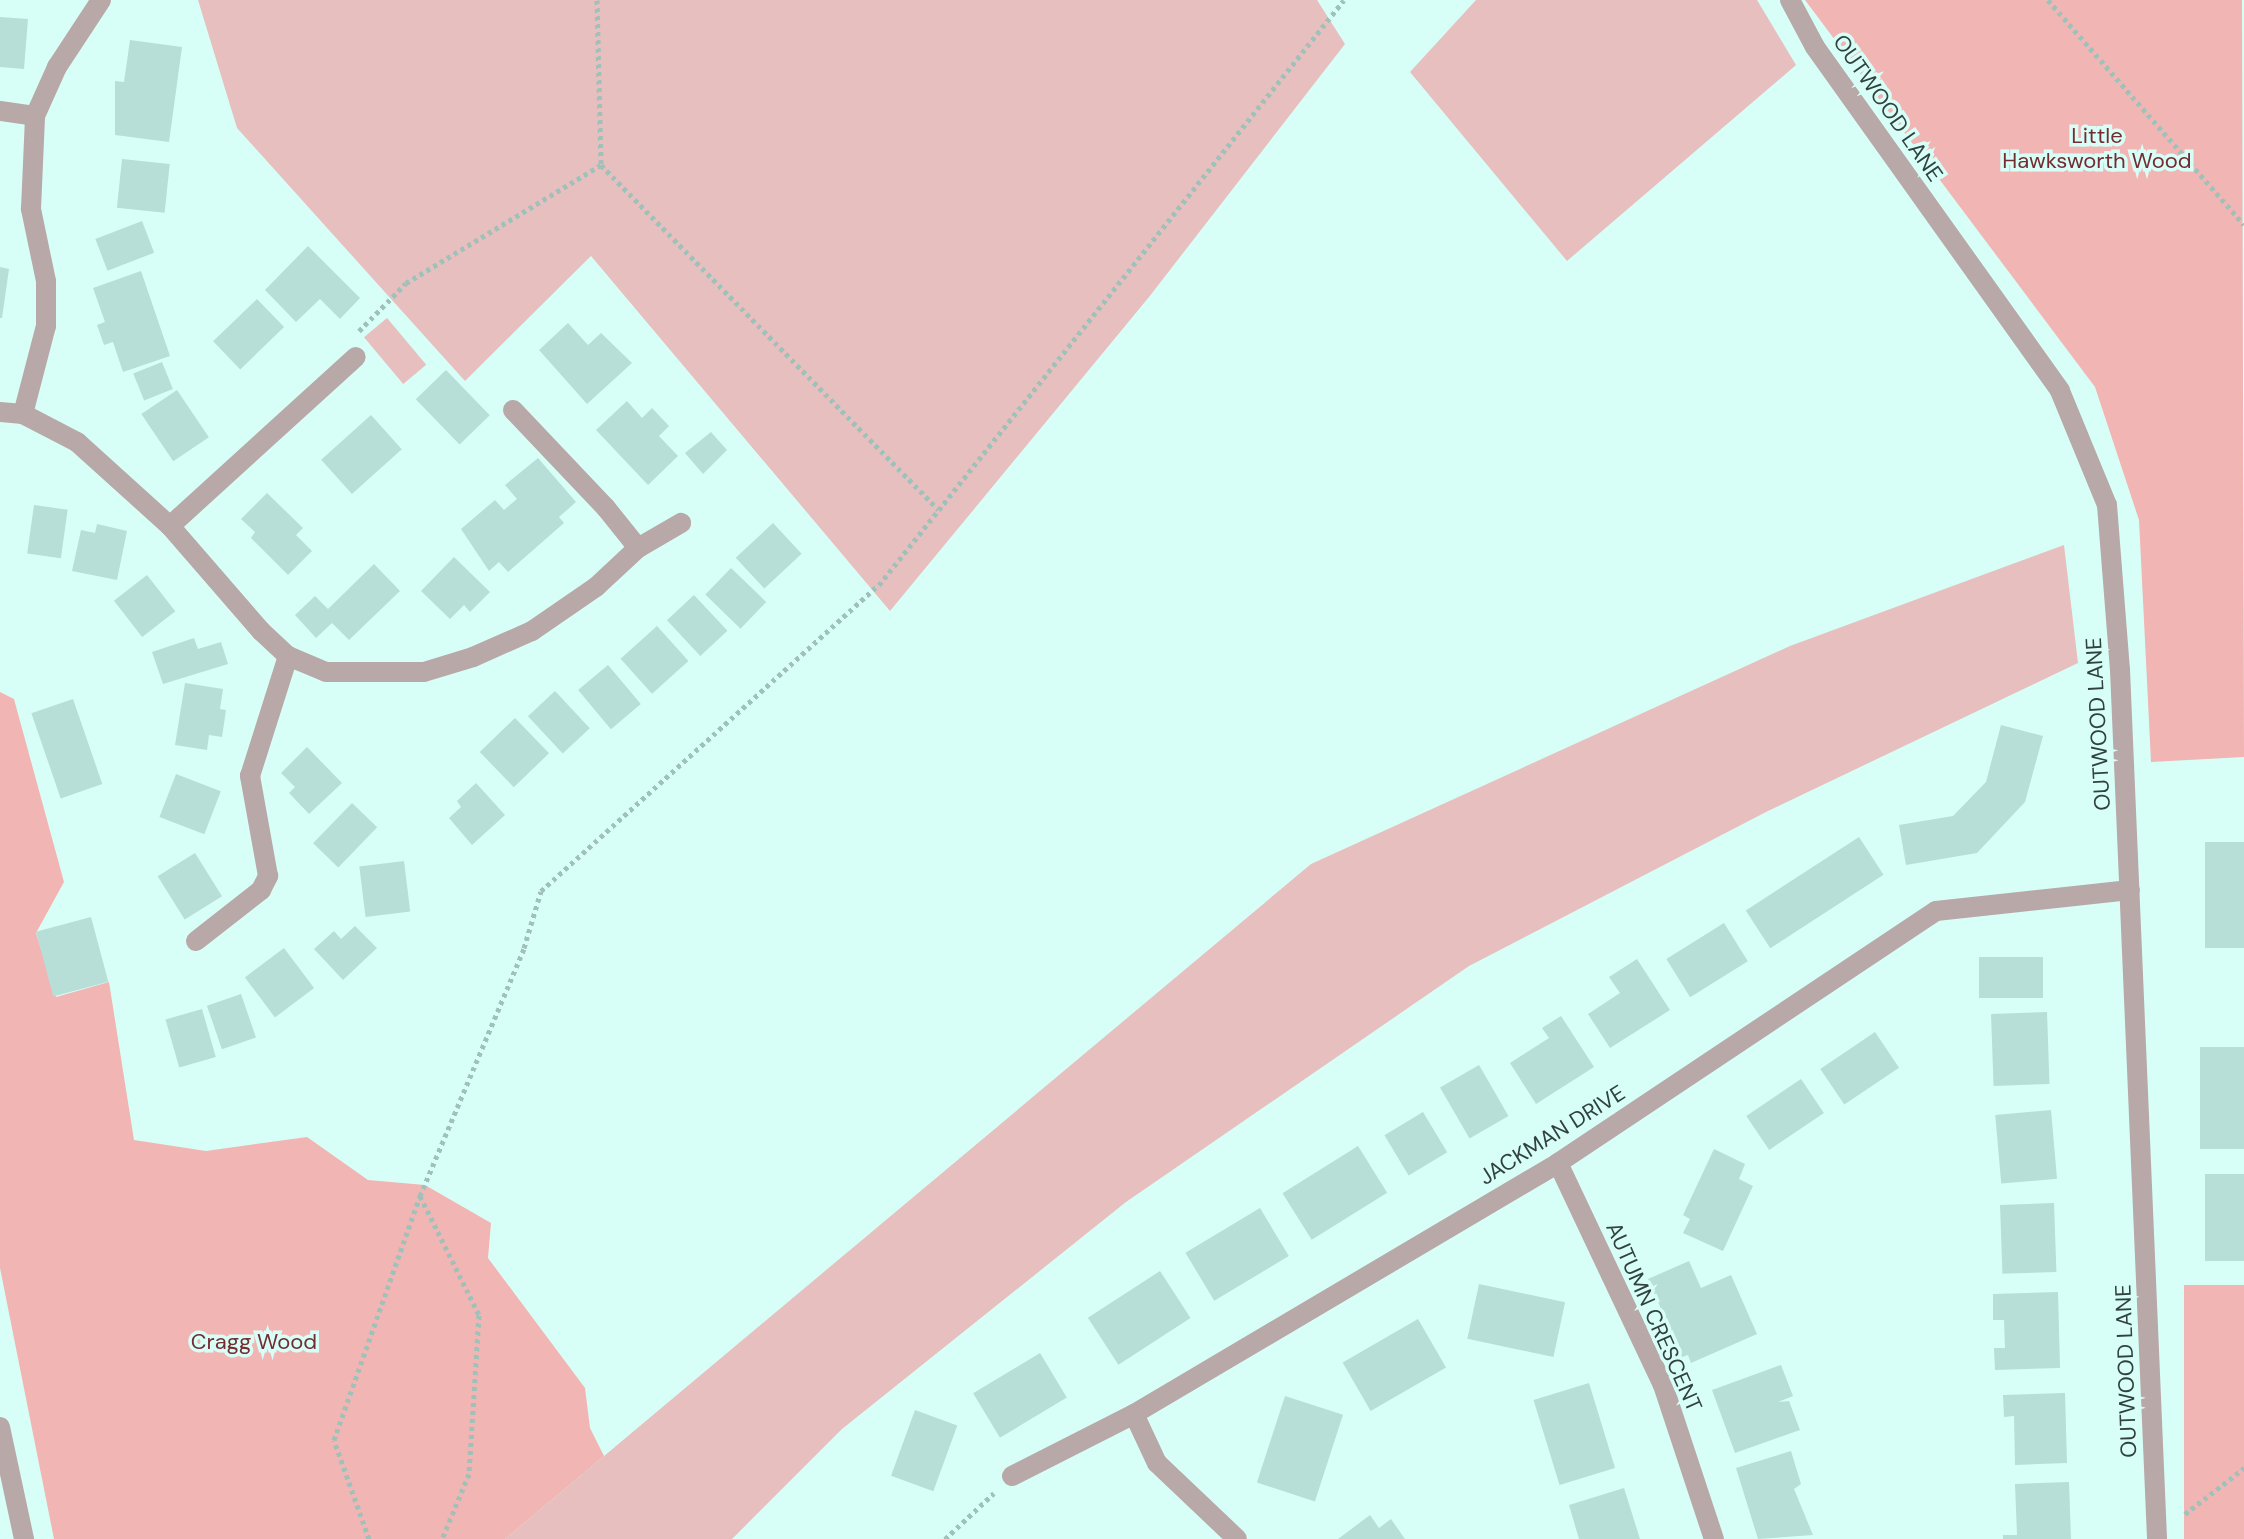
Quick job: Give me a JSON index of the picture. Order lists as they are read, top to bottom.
{
  "streets": {
    "street": ["OUTWOOD LANE", "JACKMAN DRIVE", "AUTUMN CRESCENT"]
  },
  "crossings": [
    ["OUTWOOD LANE", "JACKMAN DRIVE"],
    ["JACKMAN DRIVE", "AUTUMN CRESCENT"]
  ],
  "parks": ["Little Hawksworth Wood", "Cragg Wood"]
}
